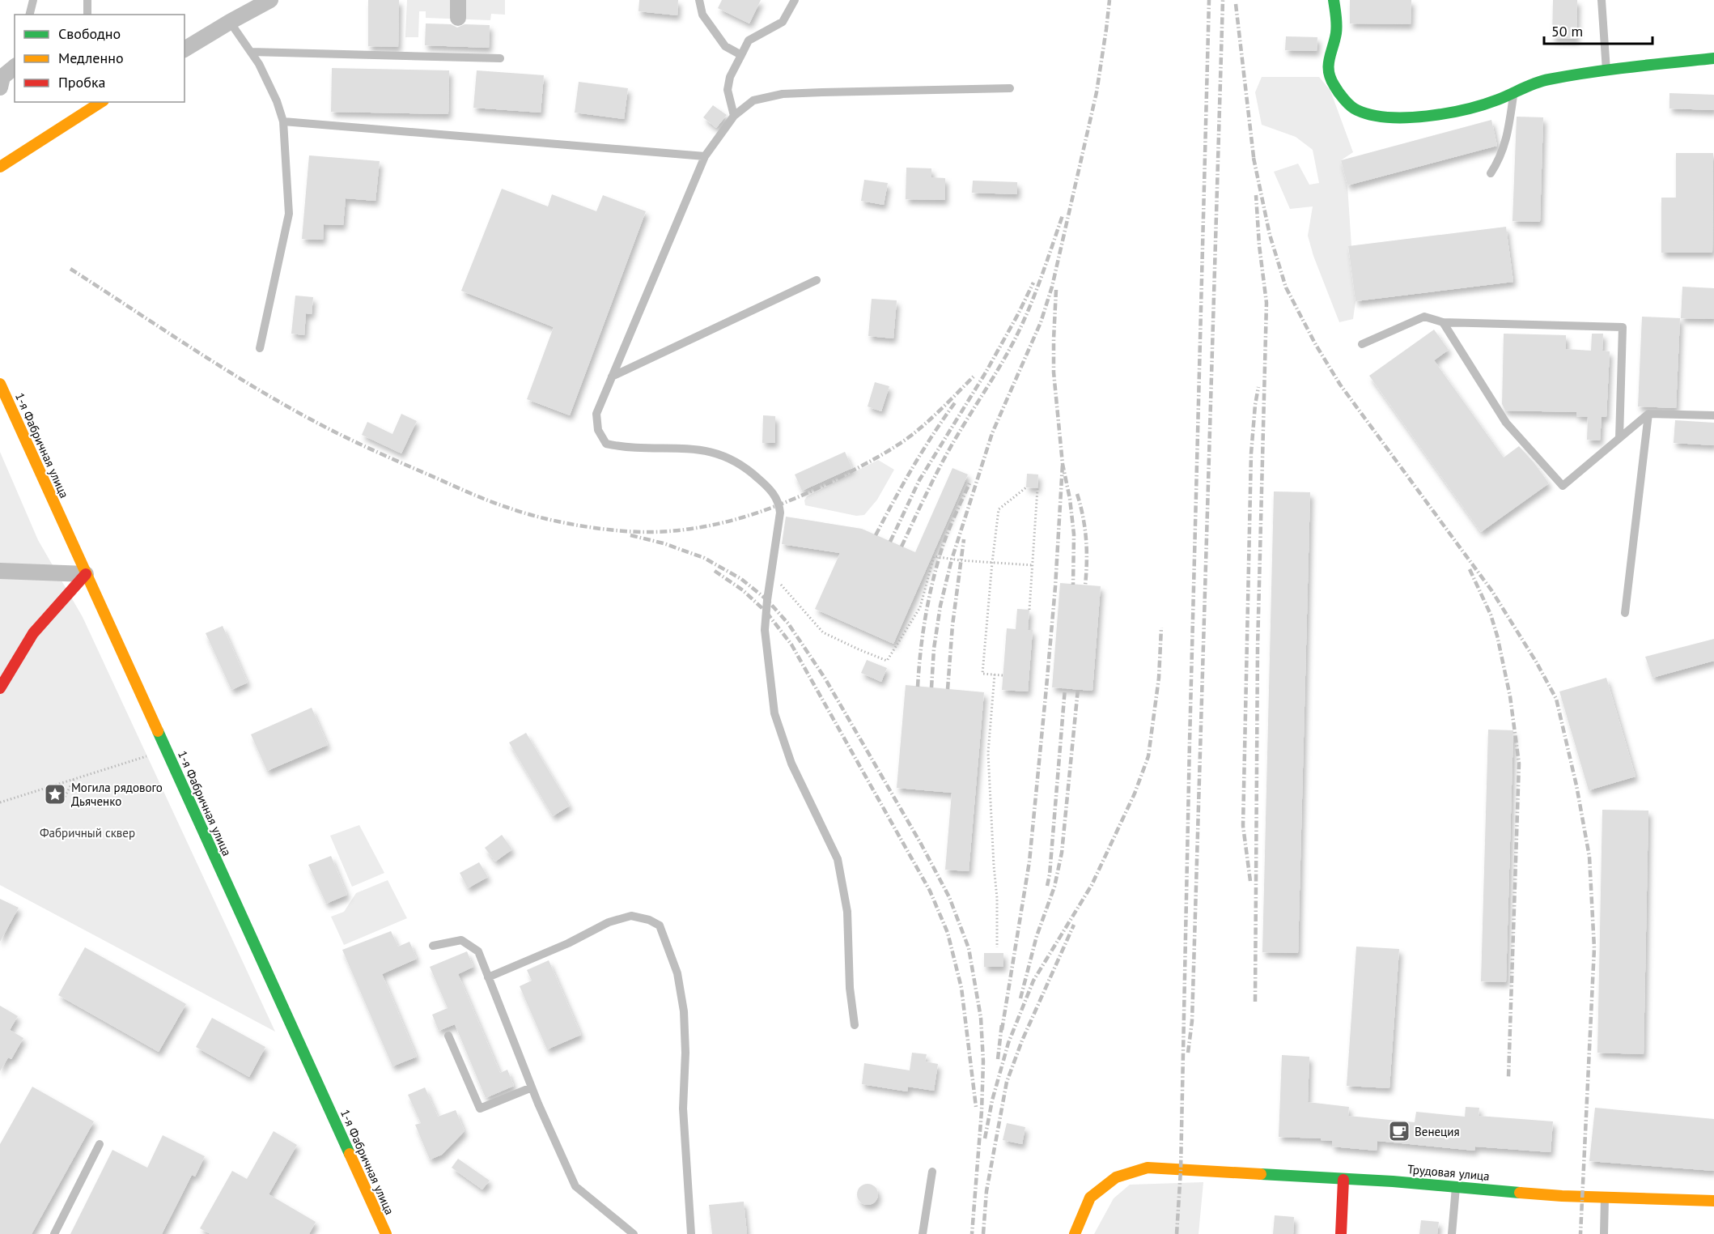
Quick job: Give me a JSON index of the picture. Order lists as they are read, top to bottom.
{
  "streets": {
    "main road": ["1-я Фабричная улица", "Трудовая улица"]
  },
  "parks": ["Фабричный сквер"],
  "places": {
    "place": ["Могила рядового Дьяченко"],
    "cafe": ["Венеция"]
  },
  "legend": ["Свободно", "Медленно", "Пробка"],
  "scale_bar": "50 m"
}
